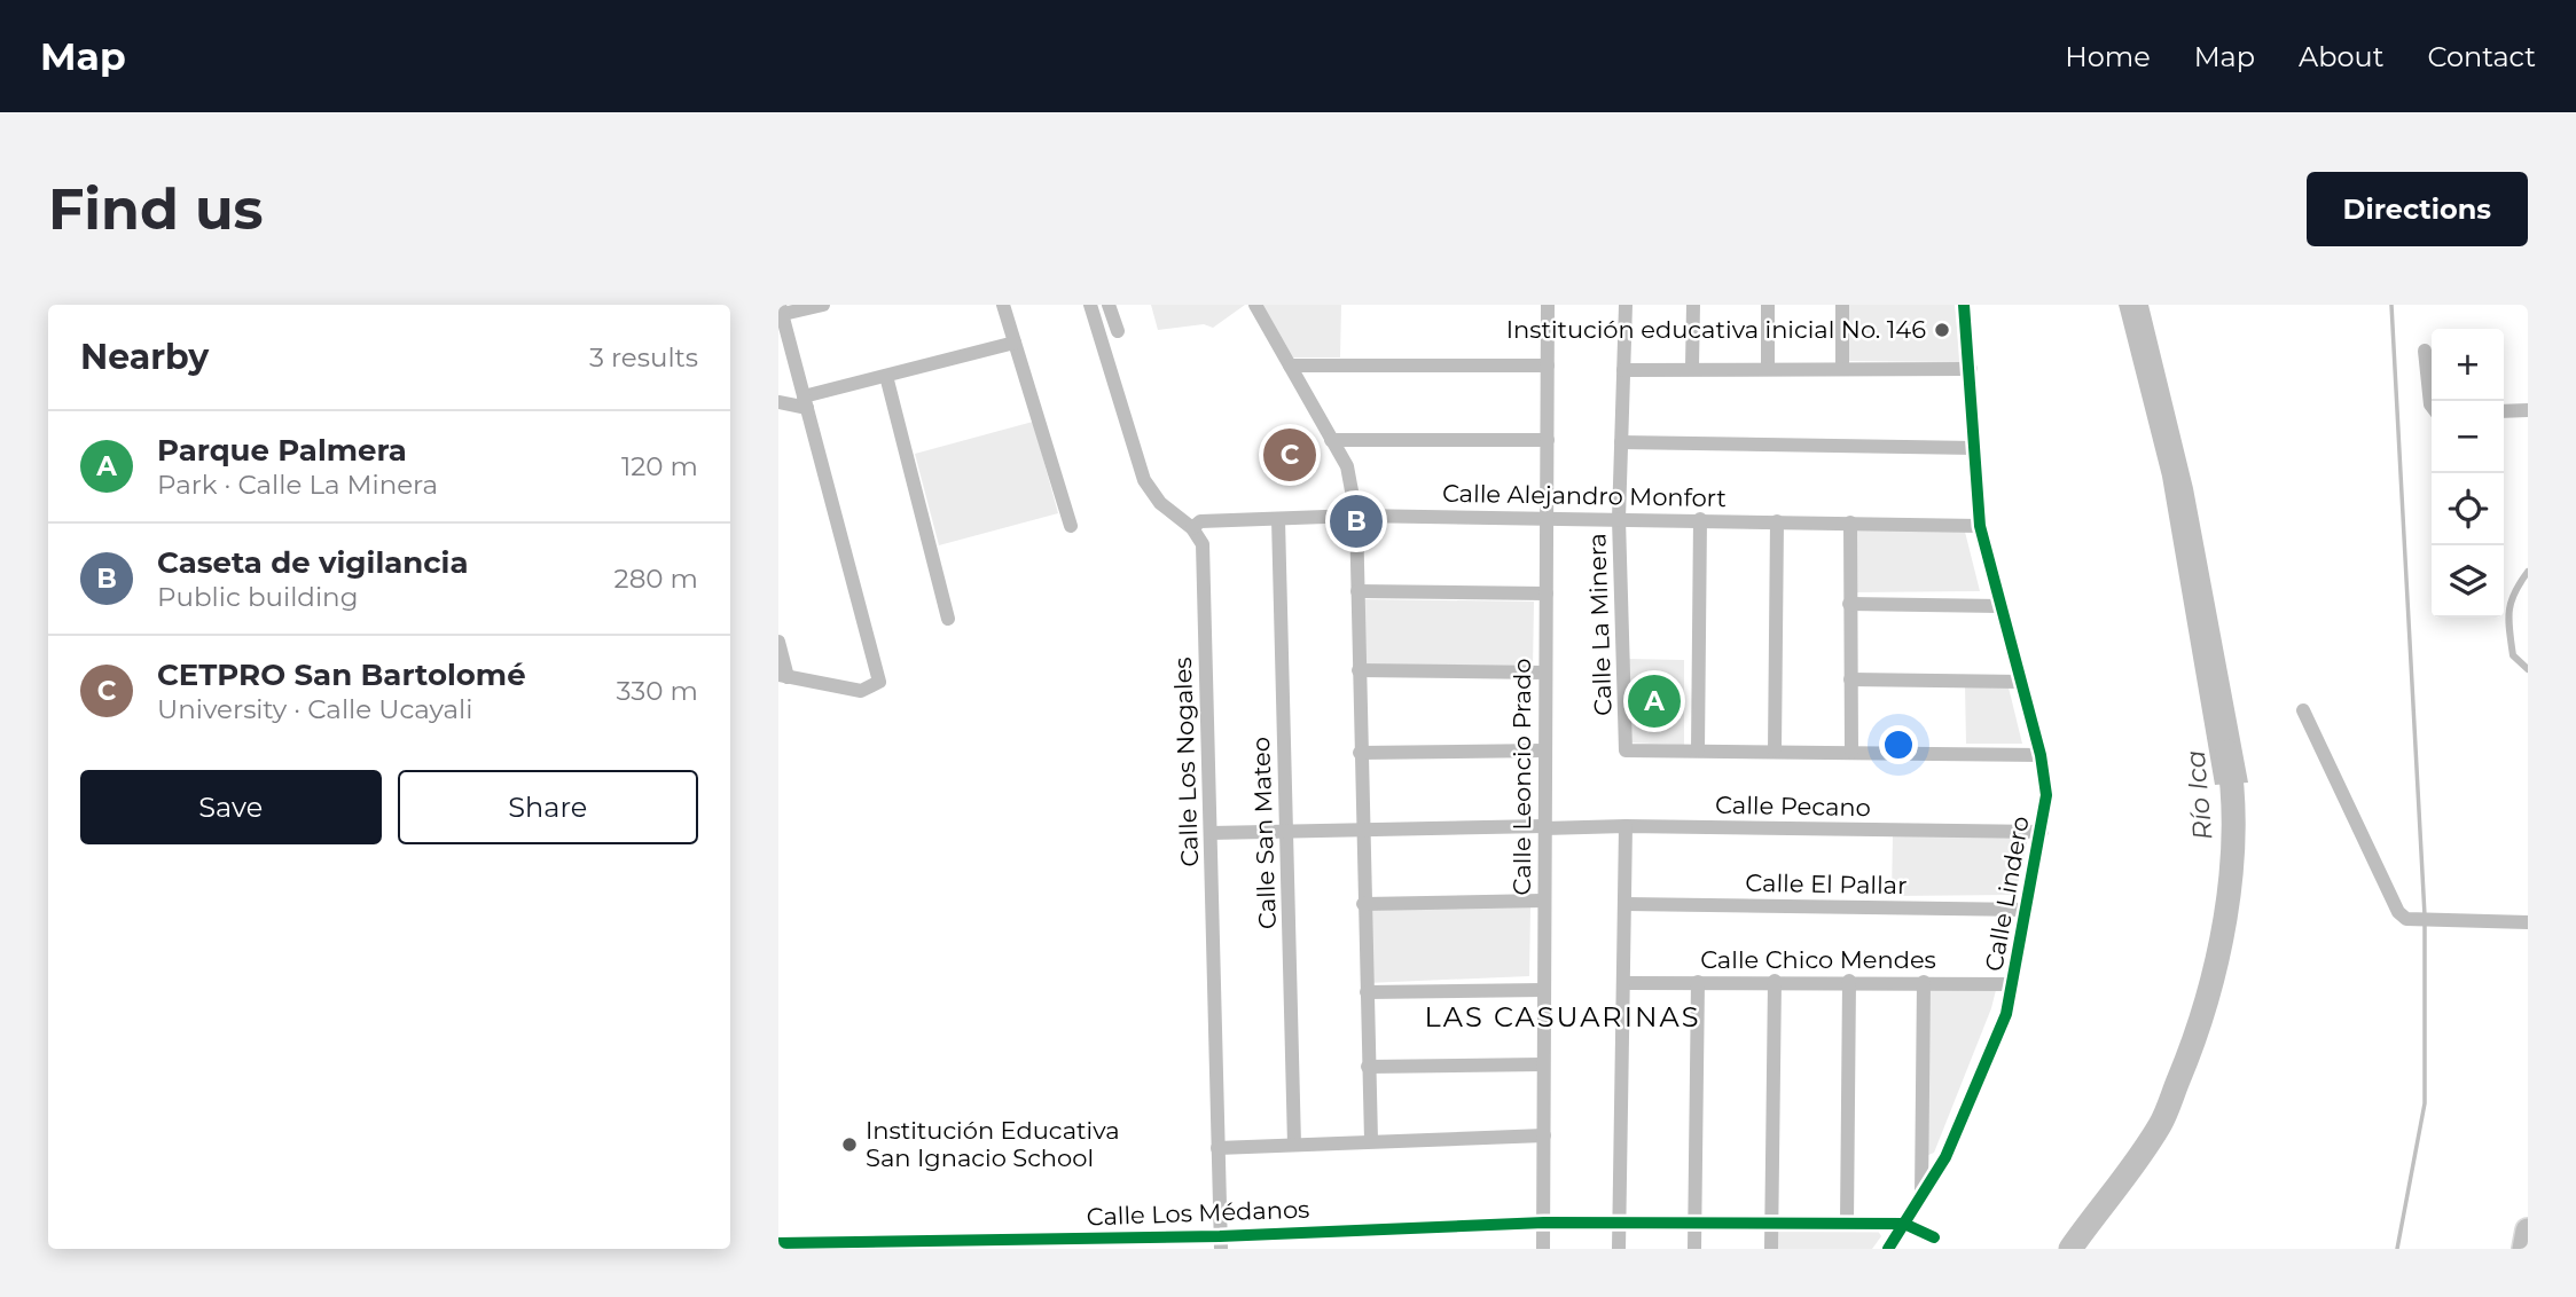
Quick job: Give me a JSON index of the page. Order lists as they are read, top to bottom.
{
  "streets": {
    "street": [
      "Calle Alejandro Monfort",
      "Calle La Minera",
      "Calle Los Nogales",
      "Calle Leoncio Prado",
      "Calle Pecano",
      "Calle San Mateo",
      "Calle El Pallar",
      "Calle Lindero",
      "Calle Chico Mendes",
      "Calle Los Médanos"
    ]
  },
  "crossings": [
    ["Calle Alejandro Monfort", "Calle La Minera"],
    ["Calle Alejandro Monfort", "Calle Los Nogales"],
    ["Calle Alejandro Monfort", "Calle Leoncio Prado"],
    ["Calle Alejandro Monfort", "Calle San Mateo"],
    ["Calle Alejandro Monfort", "Calle Lindero"],
    ["Calle Los Nogales", "Calle Pecano"],
    ["Calle Los Nogales", "Calle Los Médanos"],
    ["Calle Leoncio Prado", "Calle Pecano"],
    ["Calle Leoncio Prado", "Calle Los Médanos"],
    ["Calle Pecano", "Calle San Mateo"],
    ["Calle Pecano", "Calle Lindero"],
    ["Calle El Pallar", "Calle Lindero"],
    ["Calle Lindero", "Calle Chico Mendes"],
    ["Calle Lindero", "Calle Los Médanos"]
  ],
  "districts": ["LAS CASUARINAS"],
  "water": ["Río Ica"],
  "places": ["Institución educativa inicial No. 146", "Institución Educativa San Ignacio School"],
  "page": {
    "header": "Map",
    "nav": [
      "Home",
      "Map",
      "About",
      "Contact"
    ],
    "buttons": [
      "Directions",
      ["Save", "Share"]
    ],
    "title": "Find us",
    "heading": ["Nearby", "3 results"],
    "map_buttons": ["+", "−"],
    "list": [
      {
        "mark": "A",
        "name": "Parque Palmera",
        "note": "Park · Calle La Minera",
        "value": "120 m"
      },
      {
        "mark": "B",
        "name": "Caseta de vigilancia",
        "note": "Public building",
        "value": "280 m"
      },
      {
        "mark": "C",
        "name": "CETPRO San Bartolomé",
        "note": "University · Calle Ucayali",
        "value": "330 m"
      }
    ],
    "pins": ["C", "B", "A"]
  }
}
